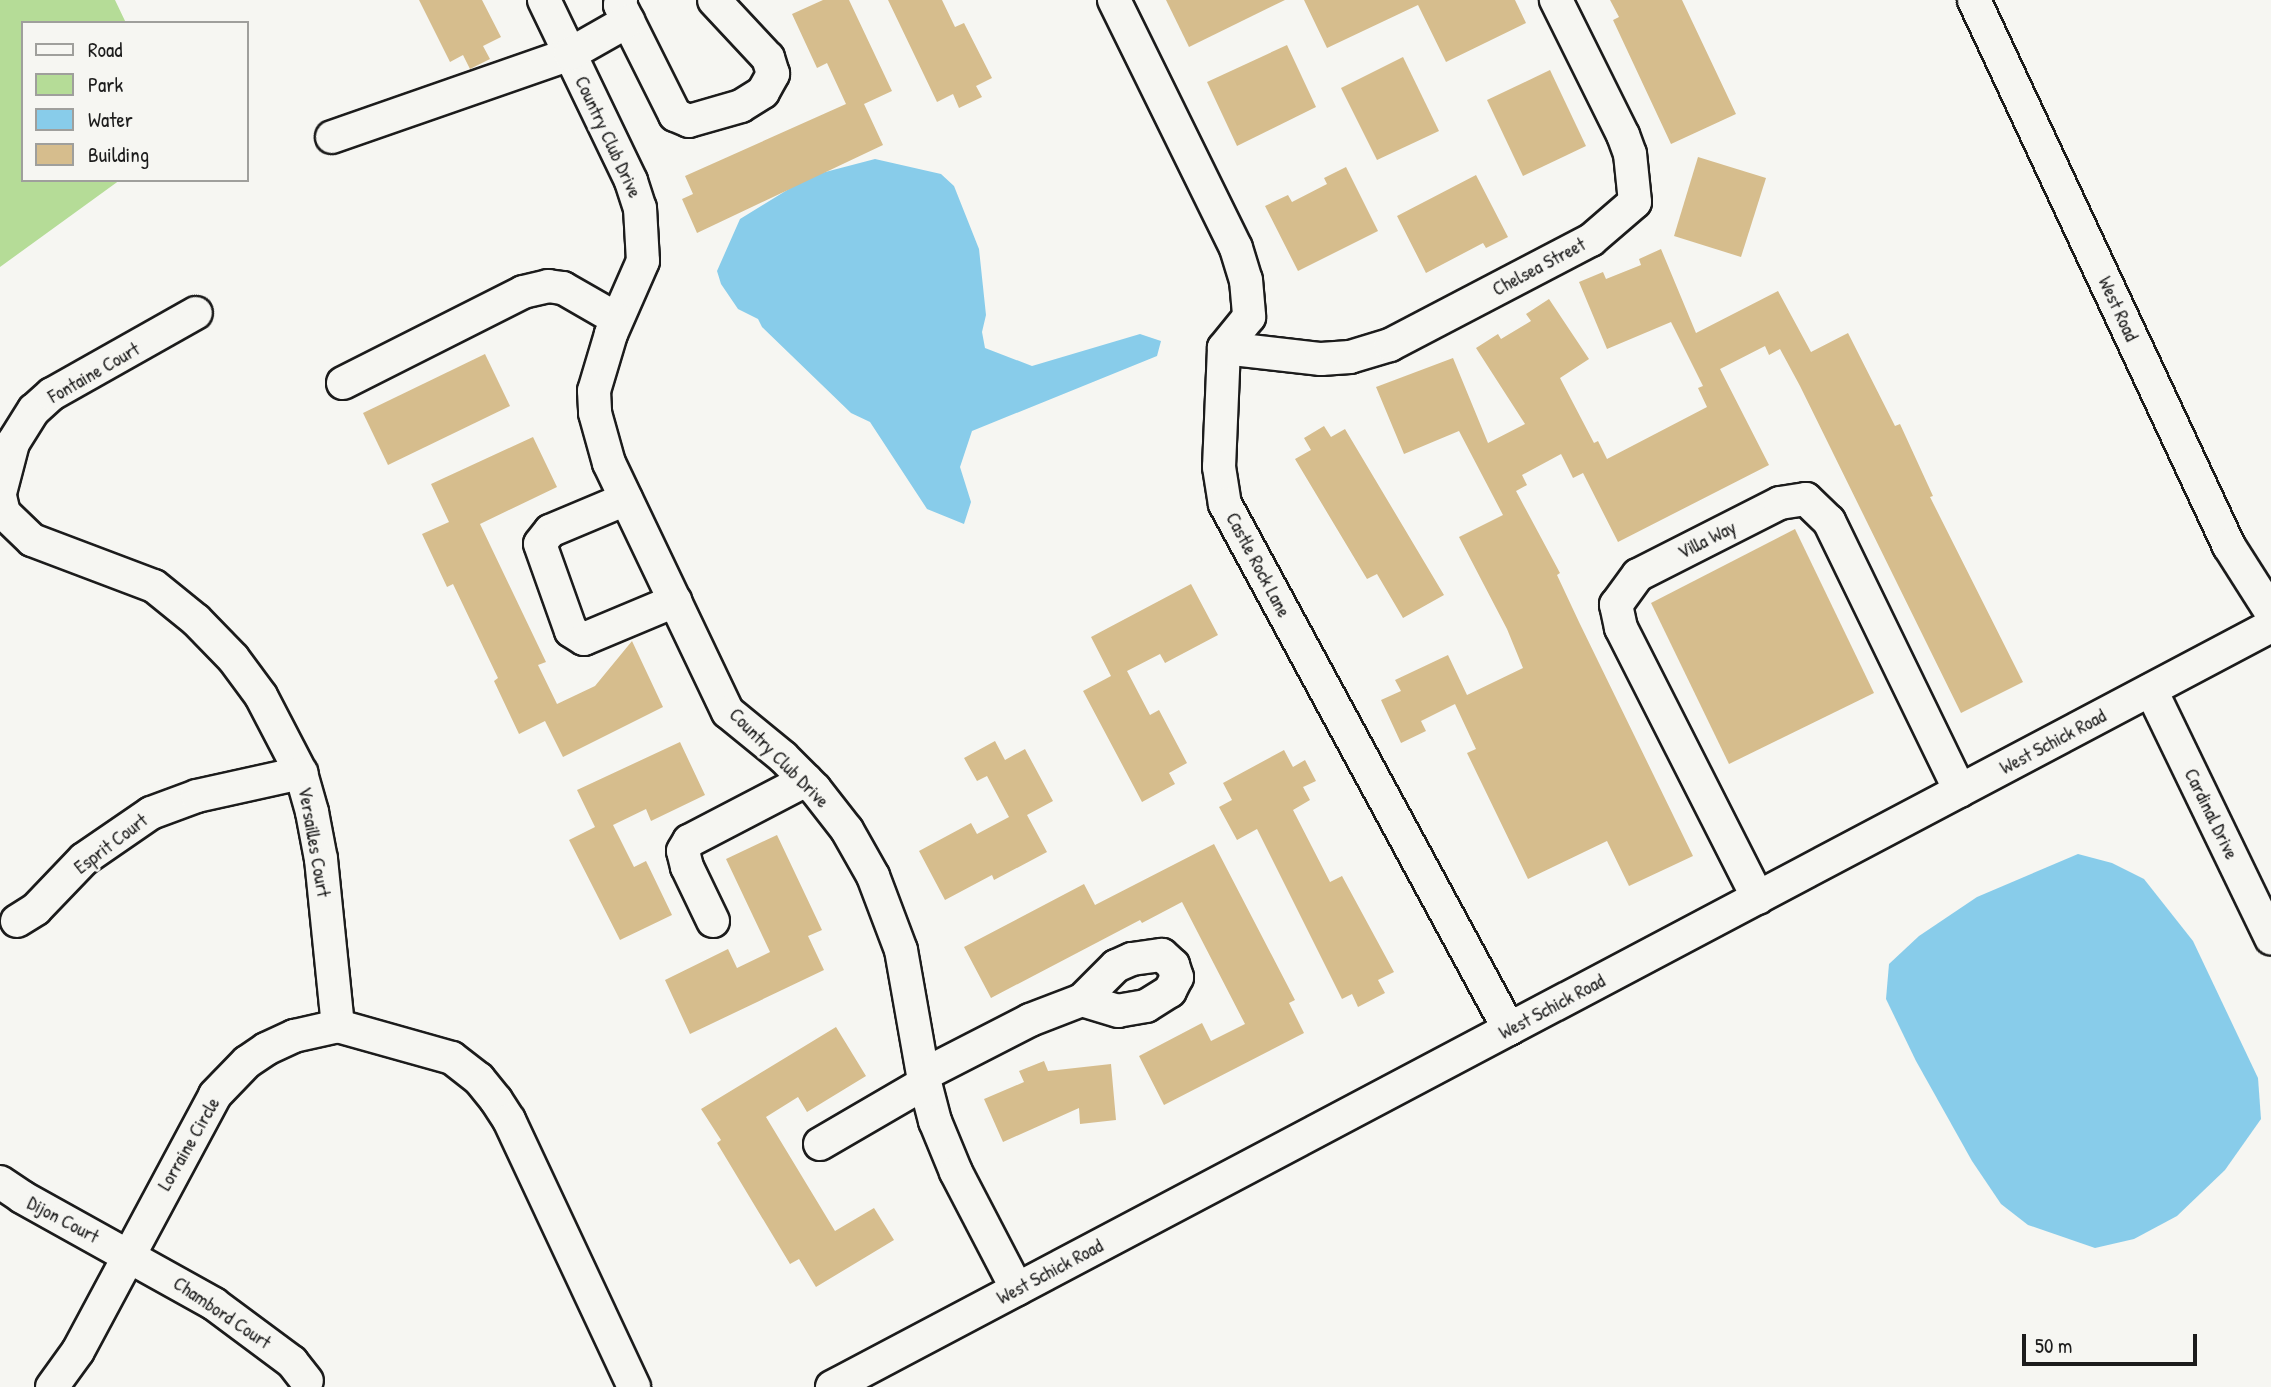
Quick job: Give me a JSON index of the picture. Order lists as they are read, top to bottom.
{
  "streets": {
    "street": [
      "Country Club Drive",
      "Chelsea Street",
      "West Road",
      "Fontaine Court",
      "Villa Way",
      "Castle Rock Lane",
      "West Schick Road",
      "Cardinal Drive",
      "Versailles Court",
      "Esprit Court",
      "Lorraine Circle",
      "Dijon Court",
      "Chambord Court"
    ]
  },
  "crossings": [
    ["Country Club Drive", "West Schick Road"],
    ["Chelsea Street", "Castle Rock Lane"],
    ["Fontaine Court", "Versailles Court"],
    ["Villa Way", "West Schick Road"],
    ["Castle Rock Lane", "West Schick Road"],
    ["West Schick Road", "Cardinal Drive"],
    ["Versailles Court", "Esprit Court"],
    ["Versailles Court", "Lorraine Circle"],
    ["Lorraine Circle", "Dijon Court"],
    ["Lorraine Circle", "Chambord Court"],
    ["Dijon Court", "Chambord Court"]
  ],
  "legend": [
    "Road",
    "Park",
    "Water",
    "Building"
  ],
  "scale_bar": "50 m"
}
